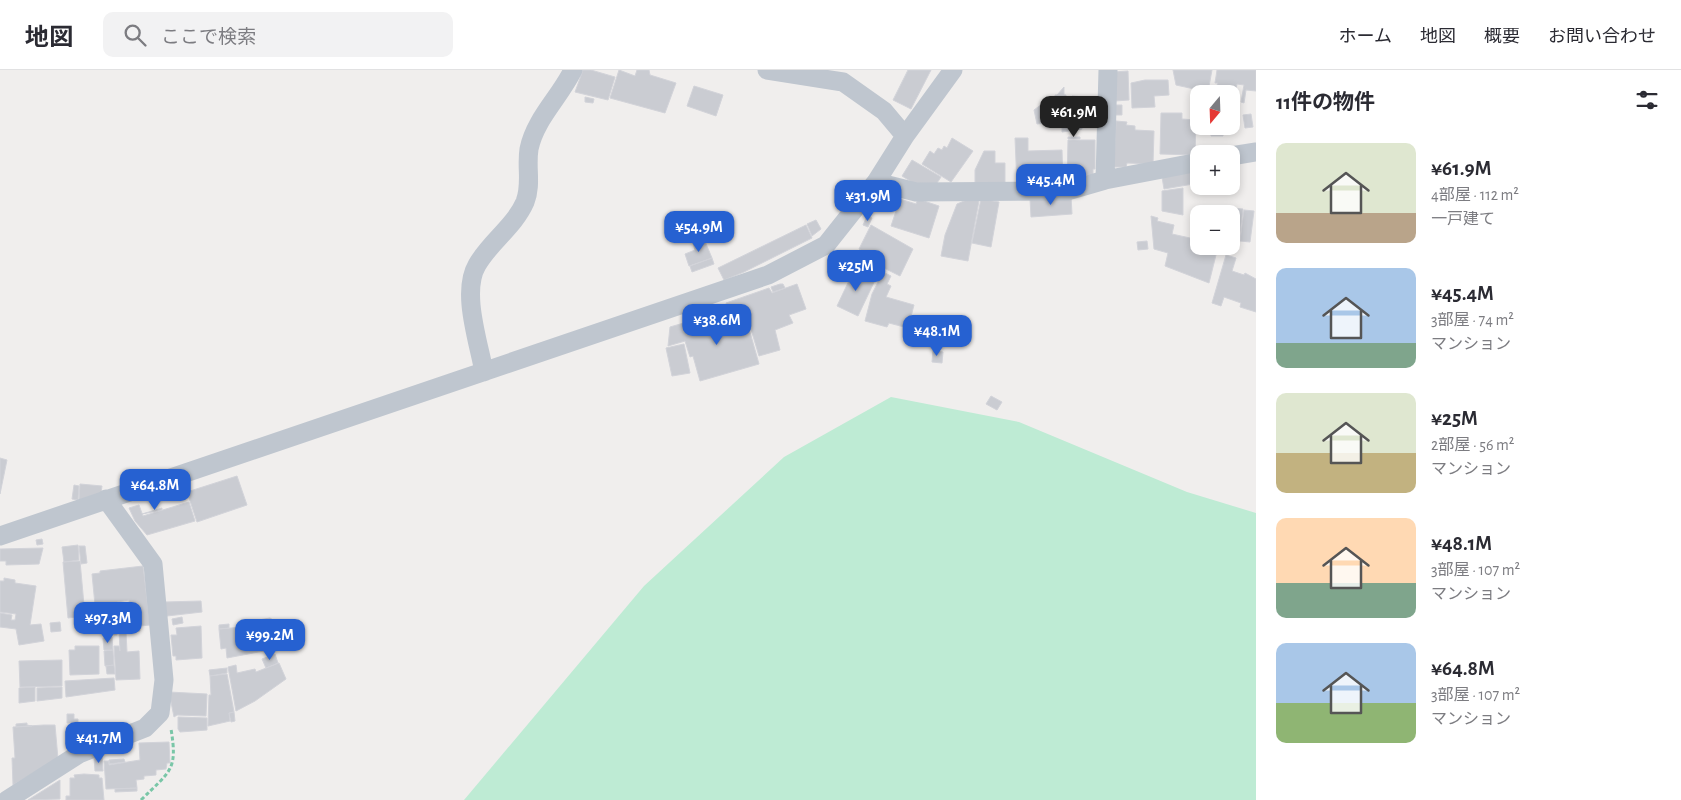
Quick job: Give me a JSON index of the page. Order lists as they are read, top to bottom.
{
  "north": "bottom",
  "page": {
    "header": "地図",
    "search": "ここで検索",
    "nav": [
      "ホーム",
      "地図",
      "概要",
      "お問い合わせ"
    ],
    "heading": "11件の物件",
    "map_buttons": ["+", "−"],
    "price": [
      "¥61.9M",
      "¥45.4M",
      "¥31.9M",
      "¥54.9M",
      "¥25M",
      "¥38.6M",
      "¥48.1M",
      "¥64.8M",
      "¥97.3M",
      "¥99.2M",
      "¥41.7M"
    ],
    "list": [
      {
        "name": "¥61.9M",
        "note": "4部屋 · 112 m² · 一戸建て"
      },
      {
        "name": "¥45.4M",
        "note": "3部屋 · 74 m² · マンション"
      },
      {
        "name": "¥25M",
        "note": "2部屋 · 56 m² · マンション"
      },
      {
        "name": "¥48.1M",
        "note": "3部屋 · 107 m² · マンション"
      },
      {
        "name": "¥64.8M",
        "note": "3部屋 · 107 m² · マンション"
      }
    ]
  }
}
